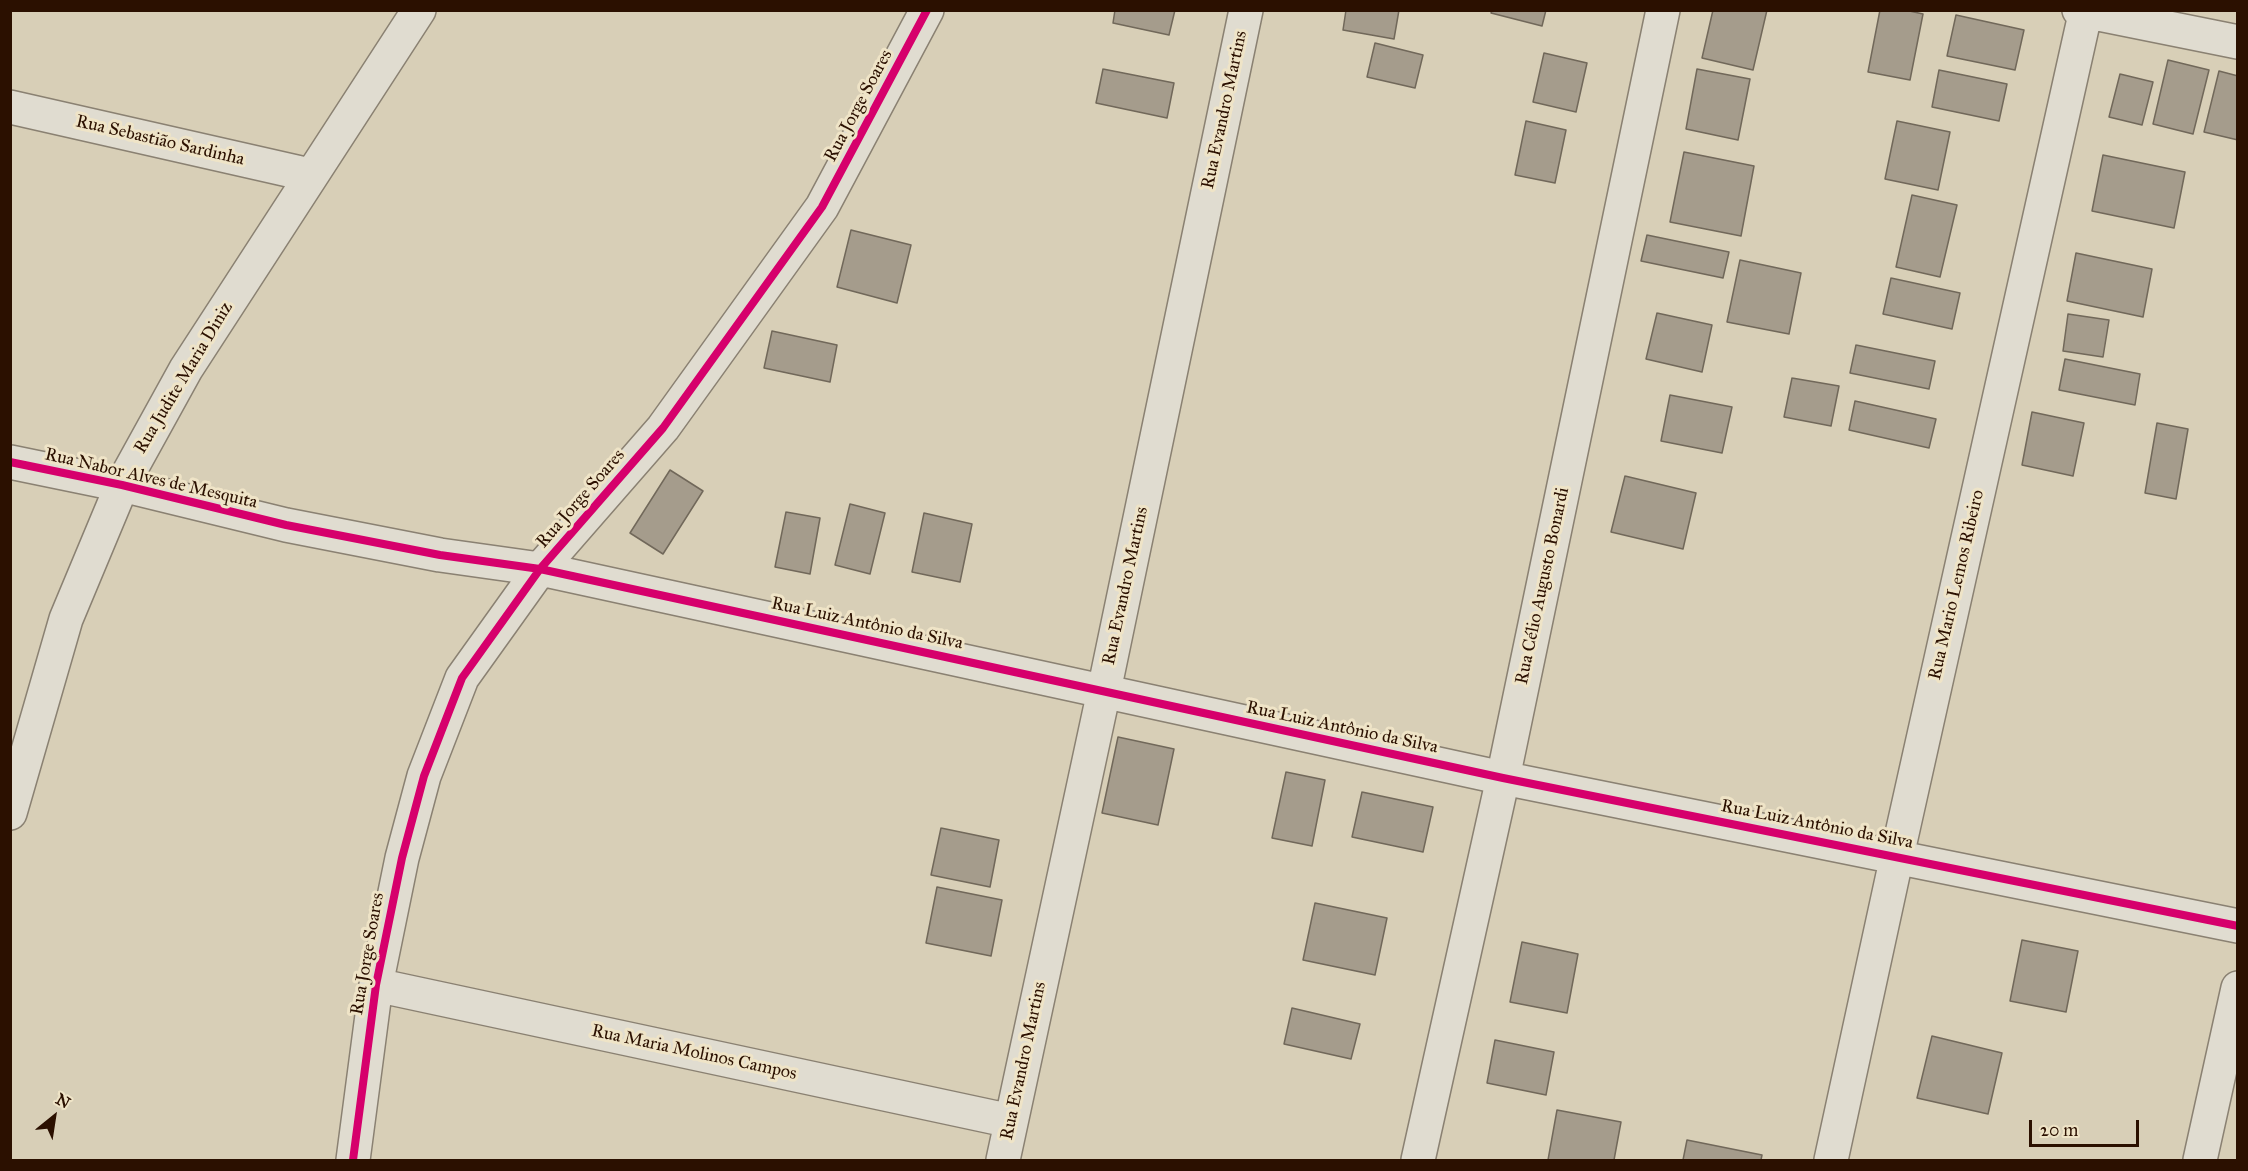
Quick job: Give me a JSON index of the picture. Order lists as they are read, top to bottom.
{
  "streets": {
    "street": [
      "Rua Jorge Soares",
      "Rua Evandro Martins",
      "Rua Sebastião Sardinha",
      "Rua Judite Maria Diniz",
      "Rua Nabor Alves de Mesquita",
      "Rua Mario Lemos Ribeiro",
      "Rua Célio Augusto Bonardi",
      "Rua Luiz Antônio da Silva",
      "Rua Maria Molinos Campos"
    ]
  },
  "crossings": [
    ["Rua Jorge Soares", "Rua Luiz Antônio da Silva"],
    ["Rua Jorge Soares", "Rua Maria Molinos Campos"],
    ["Rua Evandro Martins", "Rua Luiz Antônio da Silva"],
    ["Rua Evandro Martins", "Rua Maria Molinos Campos"],
    ["Rua Sebastião Sardinha", "Rua Judite Maria Diniz"],
    ["Rua Judite Maria Diniz", "Rua Nabor Alves de Mesquita"],
    ["Rua Nabor Alves de Mesquita", "Rua Luiz Antônio da Silva"],
    ["Rua Mario Lemos Ribeiro", "Rua Luiz Antônio da Silva"],
    ["Rua Célio Augusto Bonardi", "Rua Luiz Antônio da Silva"]
  ],
  "scale_bar": "20 m",
  "north": "top right"
}
